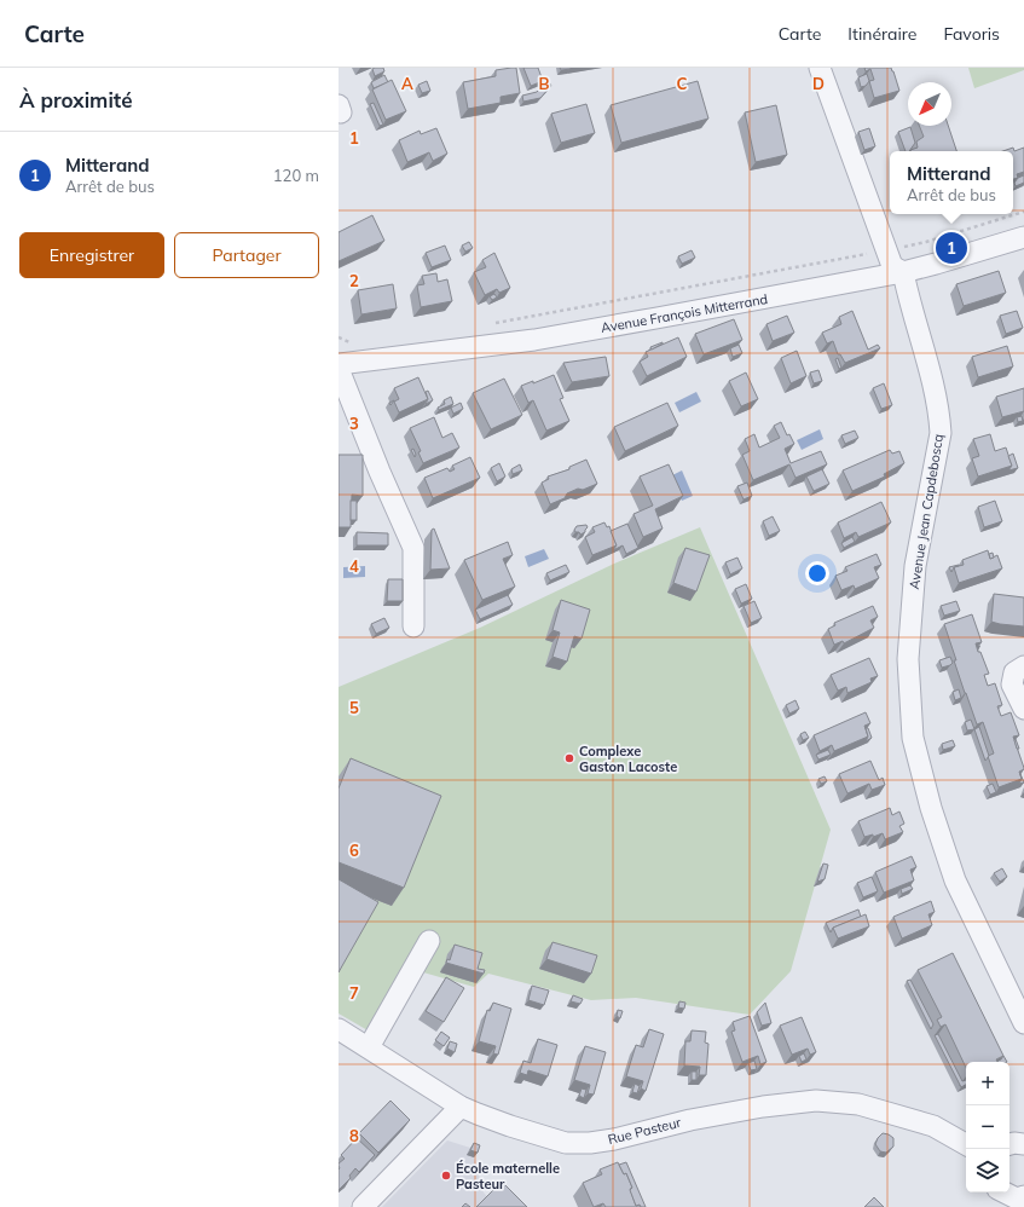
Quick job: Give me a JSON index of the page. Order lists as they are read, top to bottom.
{
  "streets": {
    "street": ["Avenue François Mitterrand", "Avenue Jean Capdeboscq", "Rue Pasteur"]
  },
  "crossings": [
    ["Avenue François Mitterrand", "Avenue Jean Capdeboscq"]
  ],
  "places": ["Complexe Gaston Lacoste", "École maternelle Pasteur"],
  "north": "bottom left",
  "page": {
    "header": "Carte",
    "nav": ["Carte", "Itinéraire", "Favoris"],
    "heading": "À proximité",
    "list": [
      {
        "mark": "1",
        "name": "Mitterand",
        "note": "Arrêt de bus",
        "value": "120 m"
      }
    ],
    "popup": ["Mitterand", "Arrêt de bus"],
    "buttons": ["Enregistrer", "Partager"],
    "pins": "1",
    "map_buttons": ["+", "−"]
  },
  "grid": {
    "columns": [
      "A",
      "B",
      "C",
      "D"
    ],
    "rows": [
      "1",
      "2",
      "3",
      "4",
      "5",
      "6",
      "7",
      "8"
    ]
  }
}
